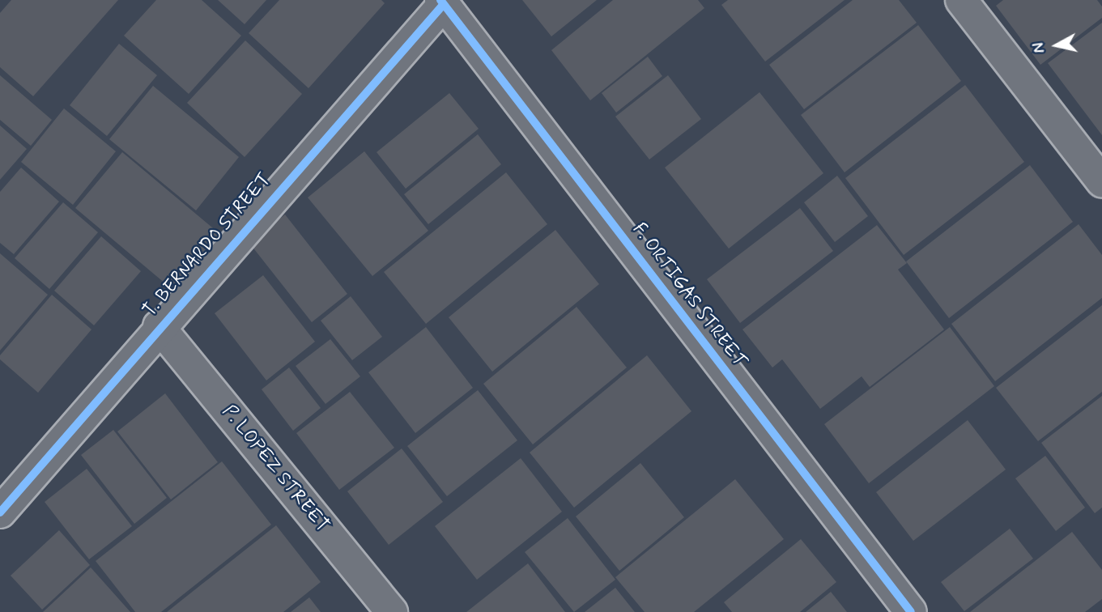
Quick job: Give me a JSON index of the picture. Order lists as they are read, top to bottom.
{
  "streets": {
    "street": ["T. BERNARDO STREET", "F. ORTIGAS STREET", "P. LOPEZ STREET"]
  },
  "crossings": [
    ["T. BERNARDO STREET", "F. ORTIGAS STREET"],
    ["T. BERNARDO STREET", "P. LOPEZ STREET"]
  ],
  "north": "left"
}
